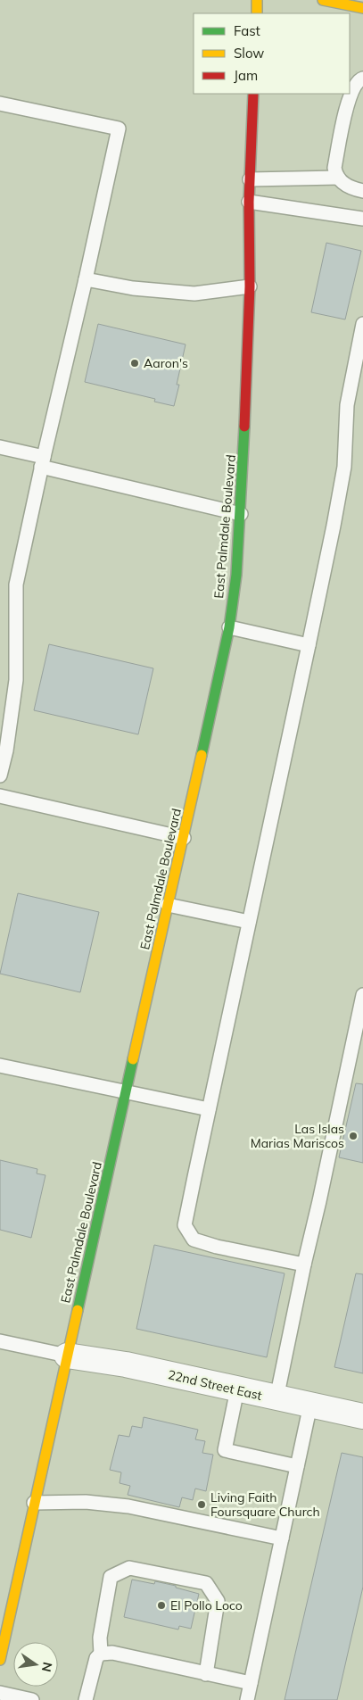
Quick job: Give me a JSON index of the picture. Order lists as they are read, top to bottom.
{
  "streets": {
    "main road": ["East Palmdale Boulevard"],
    "street": ["22nd Street East"]
  },
  "crossings": [
    ["East Palmdale Boulevard", "22nd Street East"]
  ],
  "places": [
    "Aaron's",
    "Las Islas Marias Mariscos",
    "Living Faith Foursquare Church",
    "El Pollo Loco"
  ],
  "legend": ["Fast", "Slow", "Jam"],
  "north": "right"
}
